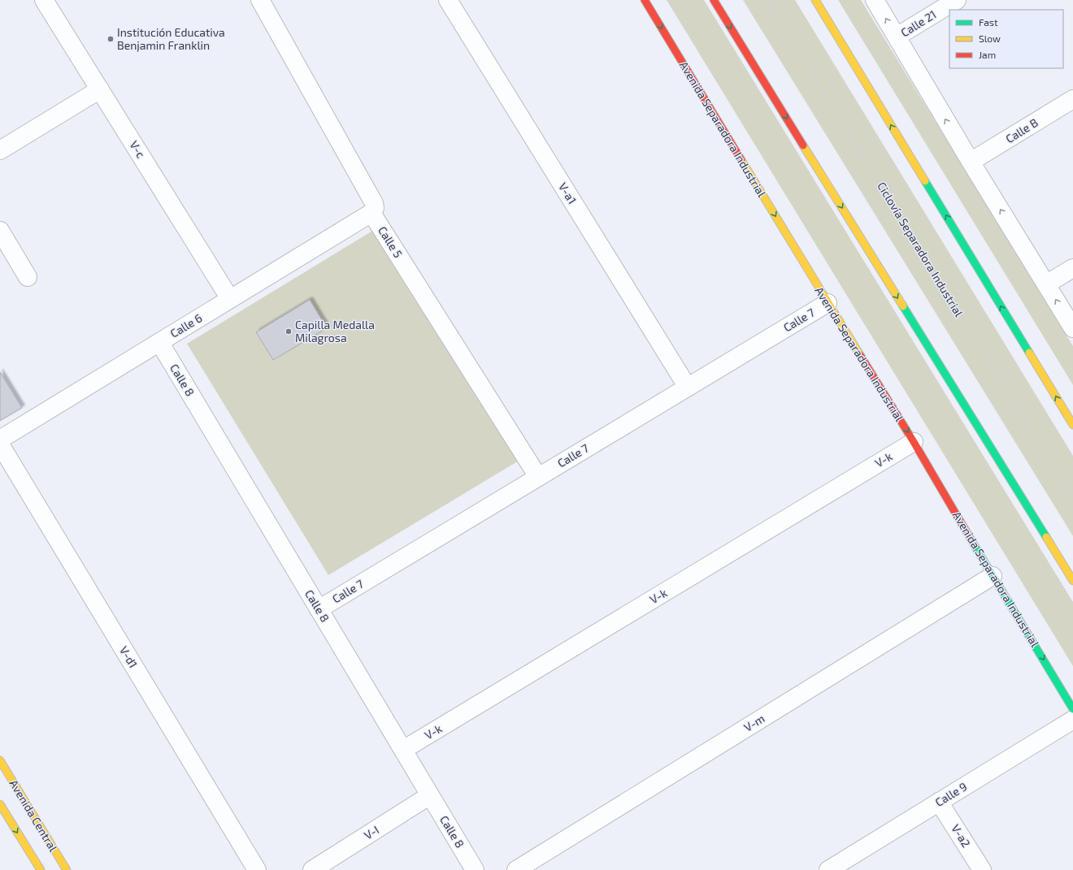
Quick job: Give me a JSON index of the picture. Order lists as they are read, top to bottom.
{
  "streets": {
    "main road": ["Avenida Separadora Industrial", "Avenida Central"],
    "street": [
      "Calle 21",
      "Calle B",
      "V-c",
      "V-a1",
      "Calle 5",
      "Calle 7",
      "Calle 6",
      "Calle 8",
      "V-k",
      "V-d1",
      "V-m",
      "Calle 9",
      "V-I",
      "V-a2"
    ],
    "path": ["Ciclovía Separadora Industrial"]
  },
  "crossings": [
    ["Avenida Separadora Industrial", "Calle 7"],
    ["Avenida Separadora Industrial", "V-k"],
    ["Avenida Separadora Industrial", "V-m"],
    ["V-c", "Calle 6"],
    ["V-a1", "Calle 7"],
    ["Calle 5", "Calle 7"],
    ["Calle 5", "Calle 6"],
    ["Calle 7", "Calle 8"],
    ["Calle 6", "Calle 8"],
    ["Calle 8", "V-k"],
    ["Calle 8", "V-I"],
    ["Calle 9", "V-a2"]
  ],
  "places": ["Institución Educativa Benjamin Franklin", "Capilla Medalla Milagrosa"],
  "legend": ["Fast", "Slow", "Jam"]
}
